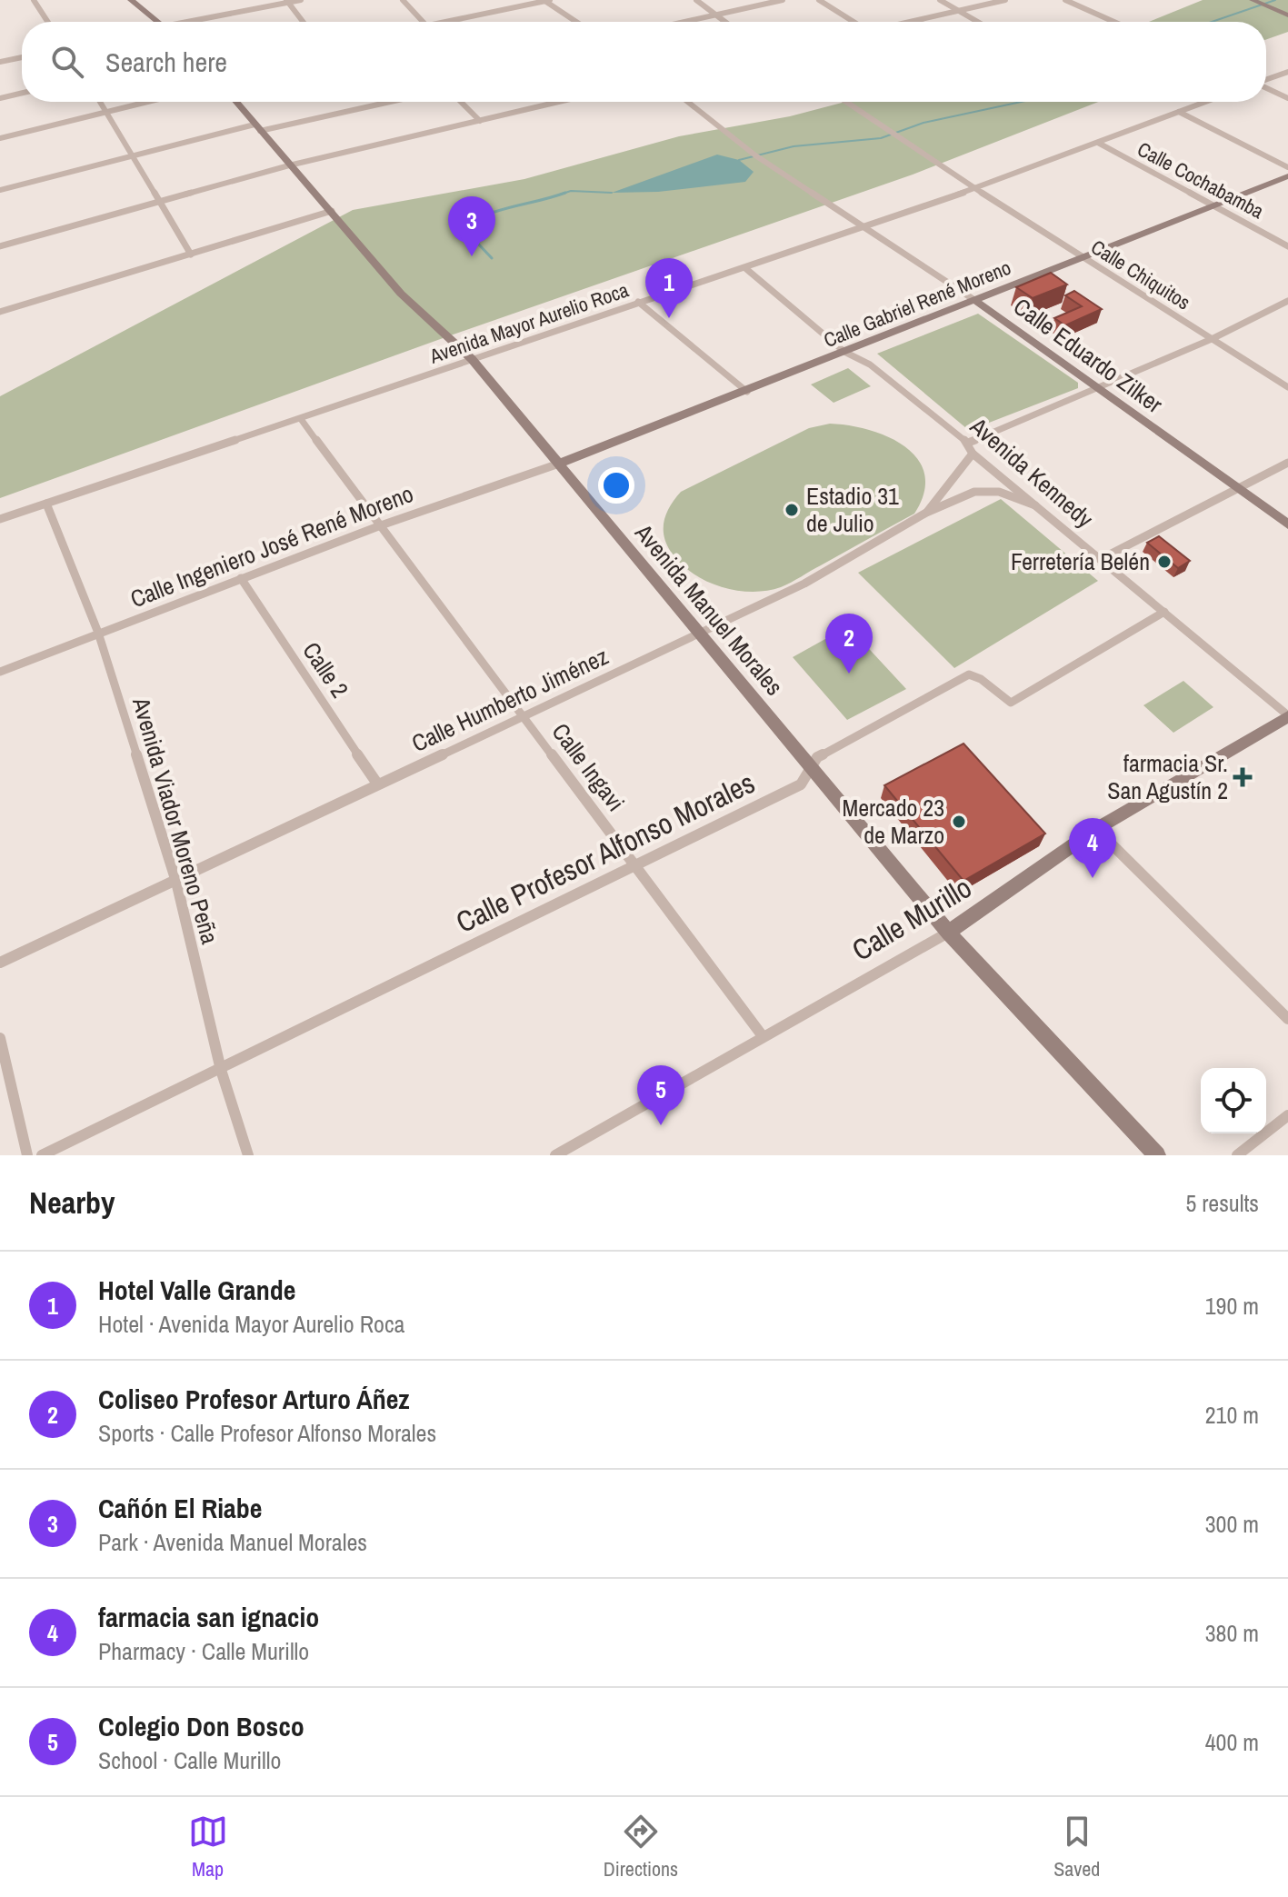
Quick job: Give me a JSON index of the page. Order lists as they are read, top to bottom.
{
  "streets": {
    "street": [
      "Calle Cochabamba",
      "Calle Chiquitos",
      "Calle Gabriel René Moreno",
      "Avenida Mayor Aurelio Roca",
      "Calle Eduardo Zilker",
      "Avenida Kennedy",
      "Calle Ingeniero José René Moreno",
      "Avenida Manuel Morales",
      "Calle 2",
      "Calle Humberto Jiménez",
      "Calle Ingavi",
      "Avenida Viador Moreno Peña",
      "Calle Profesor Alfonso Morales",
      "Calle Murillo"
    ]
  },
  "crossings": [
    ["Calle Cochabamba", "Calle Gabriel René Moreno"],
    ["Calle Cochabamba", "Avenida Mayor Aurelio Roca"],
    ["Calle Chiquitos", "Calle Gabriel René Moreno"],
    ["Calle Chiquitos", "Avenida Mayor Aurelio Roca"],
    ["Calle Gabriel René Moreno", "Calle Eduardo Zilker"],
    ["Calle Gabriel René Moreno", "Avenida Kennedy"],
    ["Calle Gabriel René Moreno", "Calle Ingeniero José René Moreno"],
    ["Calle Gabriel René Moreno", "Avenida Manuel Morales"],
    ["Avenida Mayor Aurelio Roca", "Calle Eduardo Zilker"],
    ["Avenida Mayor Aurelio Roca", "Avenida Kennedy"],
    ["Avenida Mayor Aurelio Roca", "Avenida Manuel Morales"],
    ["Avenida Mayor Aurelio Roca", "Calle Ingavi"],
    ["Avenida Mayor Aurelio Roca", "Avenida Viador Moreno Peña"],
    ["Avenida Kennedy", "Calle Humberto Jiménez"],
    ["Avenida Kennedy", "Calle Profesor Alfonso Morales"],
    ["Avenida Kennedy", "Calle Murillo"],
    ["Calle Ingeniero José René Moreno", "Avenida Manuel Morales"],
    ["Calle Ingeniero José René Moreno", "Calle 2"],
    ["Calle Ingeniero José René Moreno", "Calle Ingavi"],
    ["Calle Ingeniero José René Moreno", "Avenida Viador Moreno Peña"],
    ["Avenida Manuel Morales", "Calle Humberto Jiménez"],
    ["Avenida Manuel Morales", "Calle Profesor Alfonso Morales"],
    ["Avenida Manuel Morales", "Calle Murillo"],
    ["Calle 2", "Calle Humberto Jiménez"],
    ["Calle Humberto Jiménez", "Calle Ingavi"],
    ["Calle Humberto Jiménez", "Avenida Viador Moreno Peña"],
    ["Calle Ingavi", "Calle Profesor Alfonso Morales"],
    ["Calle Ingavi", "Calle Murillo"],
    ["Avenida Viador Moreno Peña", "Calle Profesor Alfonso Morales"]
  ],
  "places": {
    "other": ["Estadio 31 de Julio", "Ferretería Belén", "Mercado 23 de Marzo"],
    "health": ["farmacia Sr. San Agustín 2"]
  },
  "page": {
    "search": "Search here",
    "pins": [
      "3",
      "1",
      "2",
      "4",
      "5"
    ],
    "heading": ["Nearby", "5 results"],
    "list": [
      {
        "mark": "1",
        "name": "Hotel Valle Grande",
        "note": "Hotel · Avenida Mayor Aurelio Roca",
        "value": "190 m"
      },
      {
        "mark": "2",
        "name": "Coliseo Profesor Arturo Áñez",
        "note": "Sports · Calle Profesor Alfonso Morales",
        "value": "210 m"
      },
      {
        "mark": "3",
        "name": "Cañón El Riabe",
        "note": "Park · Avenida Manuel Morales",
        "value": "300 m"
      },
      {
        "mark": "4",
        "name": "farmacia san ignacio",
        "note": "Pharmacy · Calle Murillo",
        "value": "380 m"
      },
      {
        "mark": "5",
        "name": "Colegio Don Bosco",
        "note": "School · Calle Murillo",
        "value": "400 m"
      }
    ],
    "nav": ["Map", "Directions", "Saved"]
  }
}
